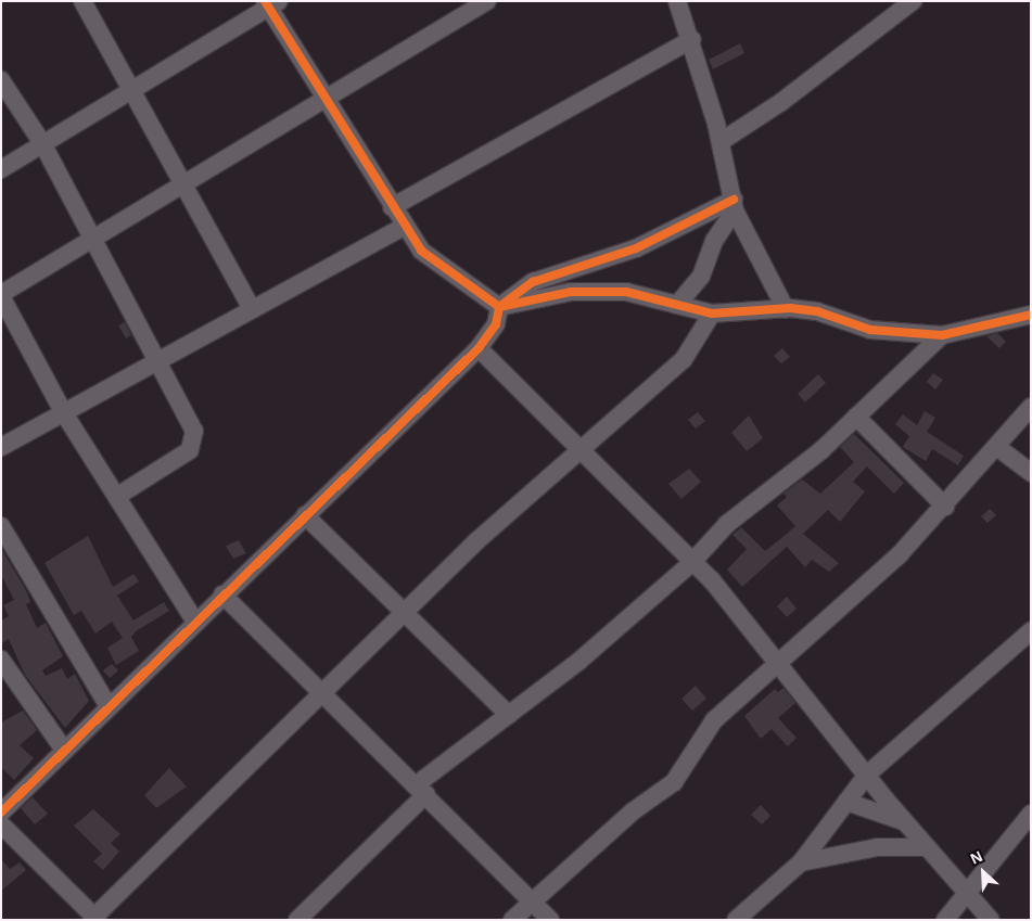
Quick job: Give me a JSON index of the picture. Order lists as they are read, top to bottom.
{
  "north": "top left"
}
